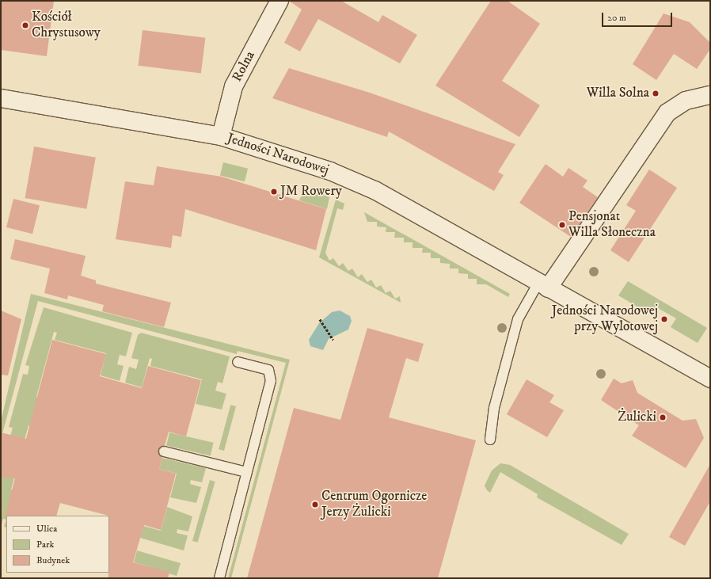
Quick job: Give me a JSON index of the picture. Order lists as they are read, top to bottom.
{
  "streets": {
    "street": ["Rolna", "Jedności Narodowej"]
  },
  "crossings": [
    ["Rolna", "Jedności Narodowej"]
  ],
  "places": [
    "Kościół Chrystusowy",
    "Willa Solna",
    "JM Rowery",
    "Pensjonat Willa Słoneczna",
    "Jedności Narodowej przy Wylotowej",
    "Żulicki",
    "Centrum Ogornicze Jerzy Żulicki"
  ],
  "legend": ["Ulica", "Park", "Budynek"],
  "scale_bar": "20 m"
}
